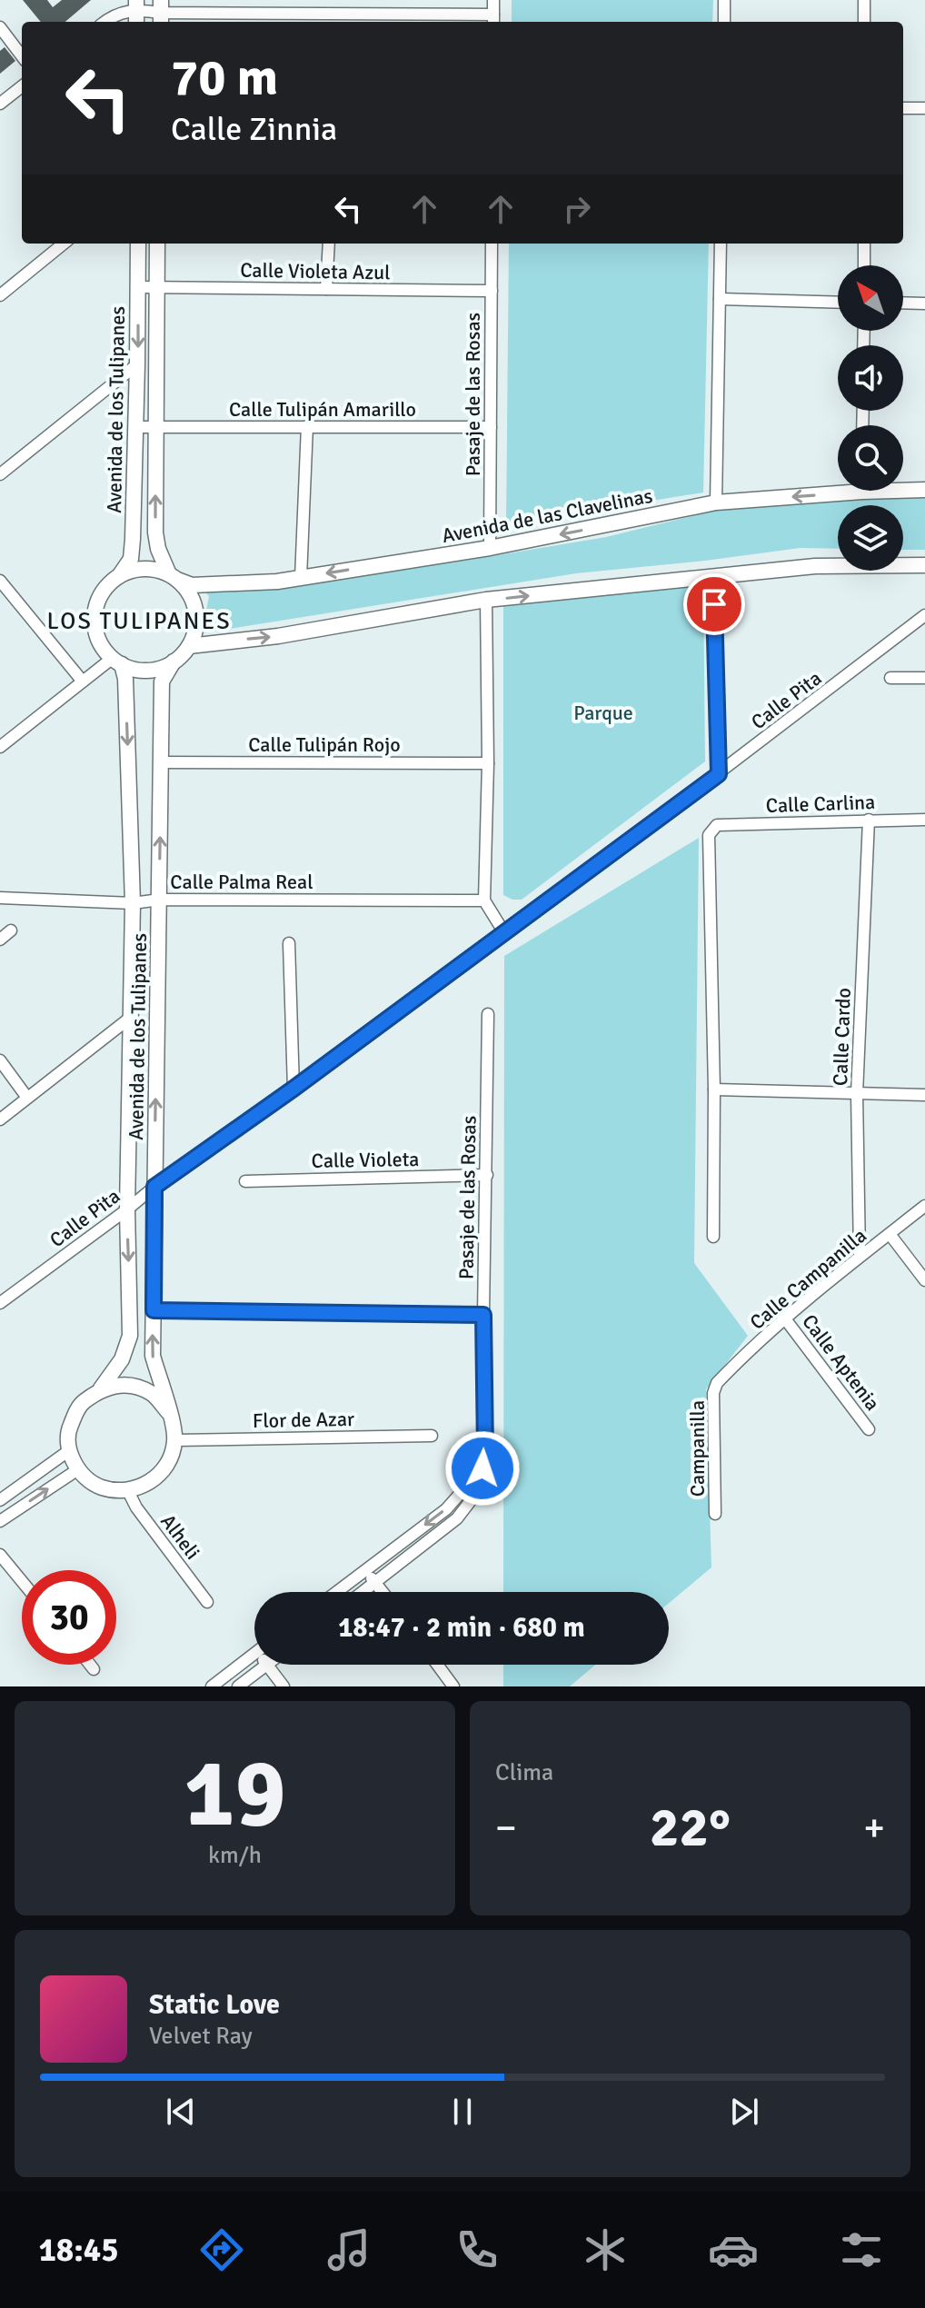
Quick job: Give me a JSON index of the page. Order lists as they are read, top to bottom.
{
  "streets": {
    "street": [
      "Calle Violeta Azul",
      "Pasaje de las Rosas",
      "Calle Tulipán Amarillo",
      "Avenida de los Tulipanes",
      "Avenida de las Clavelinas",
      "Calle Pita",
      "Calle Tulipán Rojo",
      "Calle Carlina",
      "Calle Palma Real",
      "Calle Cardo",
      "Calle Violeta",
      "Calle Campanilla",
      "Calle Aptenia",
      "Flor de Azar",
      "Campanilla",
      "Alheli"
    ]
  },
  "crossings": [
    ["Calle Violeta Azul", "Pasaje de las Rosas"],
    ["Calle Violeta Azul", "Avenida de los Tulipanes"],
    ["Pasaje de las Rosas", "Calle Tulipán Amarillo"],
    ["Pasaje de las Rosas", "Avenida de las Clavelinas"],
    ["Pasaje de las Rosas", "Calle Violeta"],
    ["Calle Tulipán Amarillo", "Avenida de los Tulipanes"],
    ["Avenida de los Tulipanes", "Avenida de las Clavelinas"],
    ["Avenida de los Tulipanes", "Calle Pita"],
    ["Avenida de los Tulipanes", "Calle Tulipán Rojo"],
    ["Avenida de los Tulipanes", "Calle Palma Real"],
    ["Avenida de los Tulipanes", "Flor de Azar"],
    ["Avenida de los Tulipanes", "Alheli"],
    ["Calle Carlina", "Calle Cardo"],
    ["Calle Cardo", "Calle Campanilla"],
    ["Calle Campanilla", "Calle Aptenia"],
    ["Calle Campanilla", "Campanilla"],
    ["Flor de Azar", "Alheli"]
  ],
  "districts": ["LOS TULIPANES"],
  "parks": ["Parque"],
  "north": "top left",
  "page": {
    "turn": ["70 m", "Calle Zinnia"],
    "limit": "30",
    "trip": "18:47 · 2 min · 680 m",
    "tile": [
      ["19", "km/h"],
      "Clima"
    ],
    "heat": ["−", "22°", "+"],
    "song": ["Static Love", "Velvet Ray"],
    "tabs": "18:45"
  }
}
